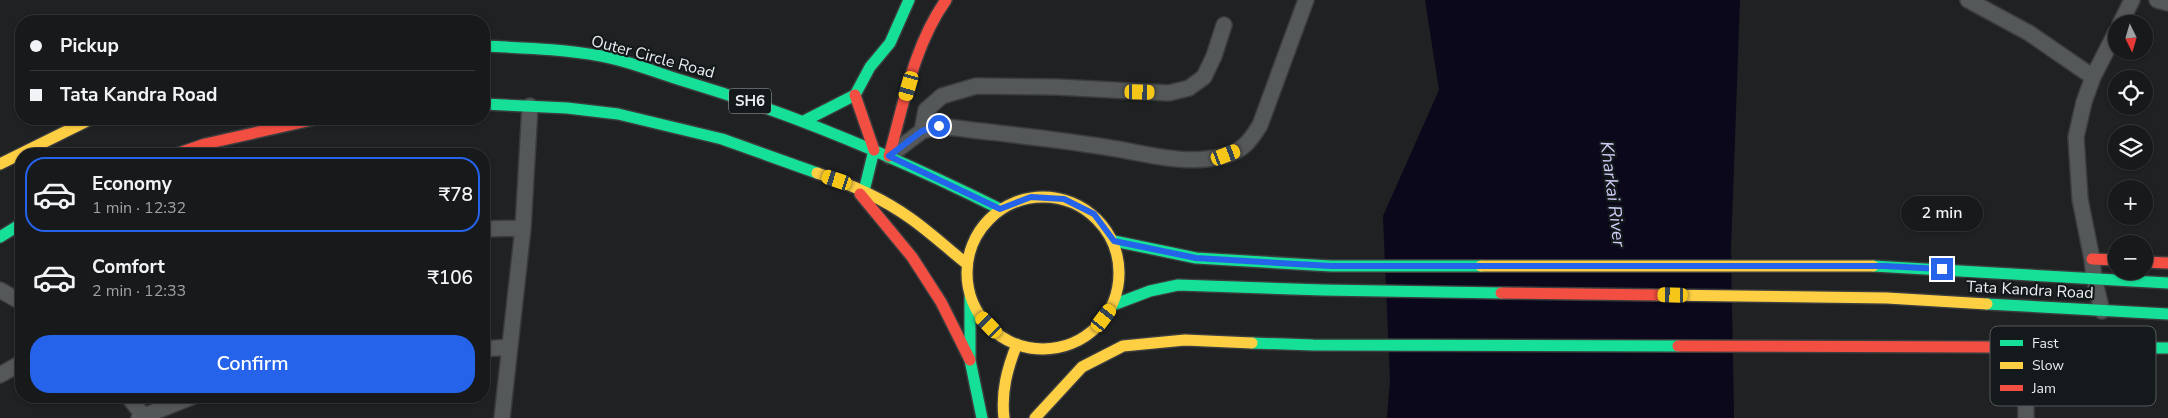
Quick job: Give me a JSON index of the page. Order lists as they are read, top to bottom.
{
  "streets": {
    "main road": ["Outer Circle Road", "SH6", "Tata Kandra Road"]
  },
  "crossings": [
    ["Outer Circle Road", "Tata Kandra Road"]
  ],
  "water": ["Kharkai River"],
  "legend": ["Fast", "Slow", "Jam"],
  "north": "bottom",
  "page": {
    "map_buttons": ["+", "−"],
    "banner": ["Pickup", "Tata Kandra Road"],
    "list": [
      {
        "name": "Economy",
        "note": "1 min · 12:32",
        "value": "₹78"
      },
      {
        "name": "Comfort",
        "note": "2 min · 12:33",
        "value": "₹106"
      }
    ],
    "bubble": "2 min",
    "buttons": "Confirm"
  }
}
